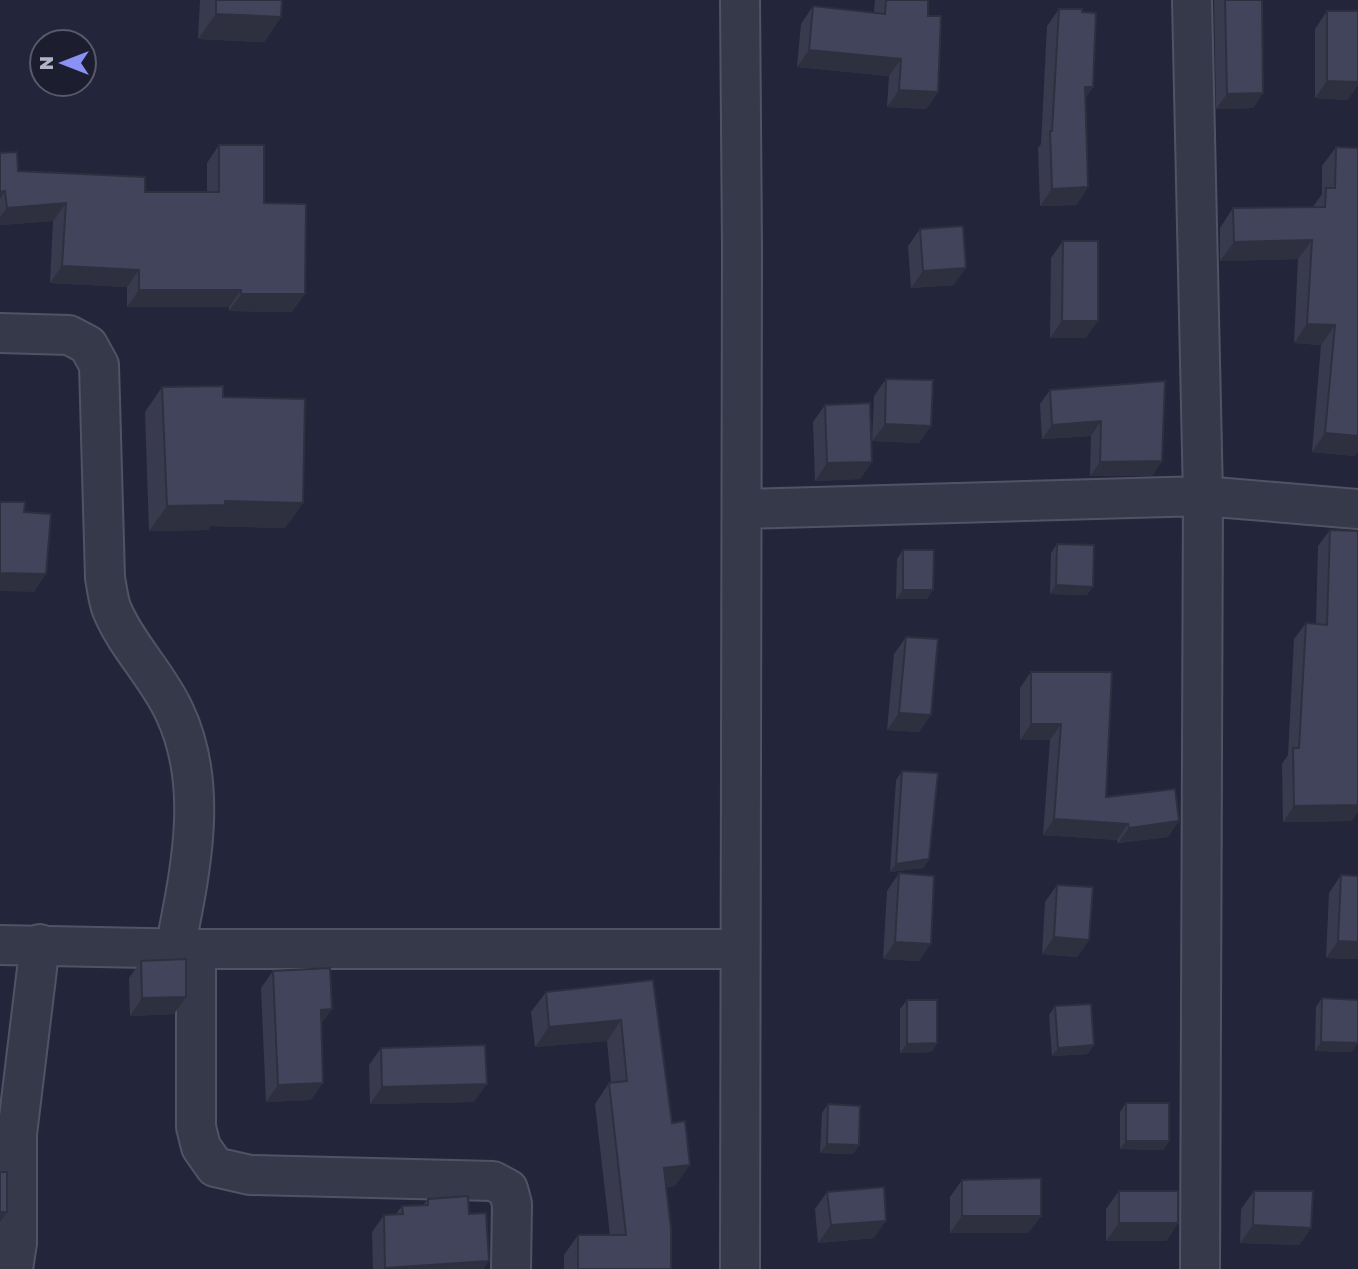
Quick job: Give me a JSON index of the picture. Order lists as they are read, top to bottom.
{
  "north": "left"
}
